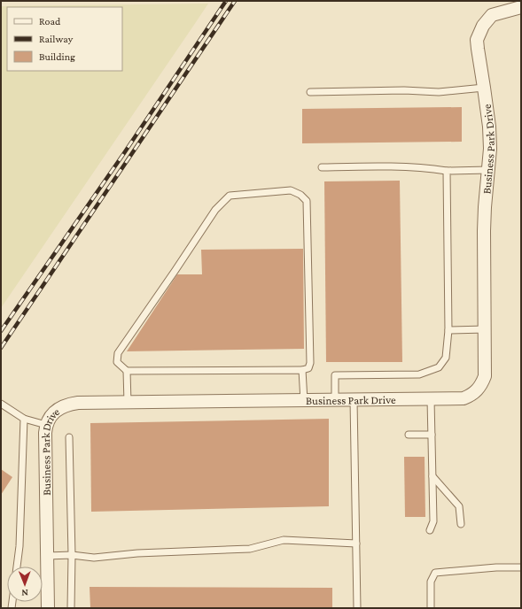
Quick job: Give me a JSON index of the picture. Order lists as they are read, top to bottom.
{
  "streets": {
    "street": ["Business Park Drive"]
  },
  "legend": ["Road", "Railway", "Building"],
  "north": "bottom"
}
